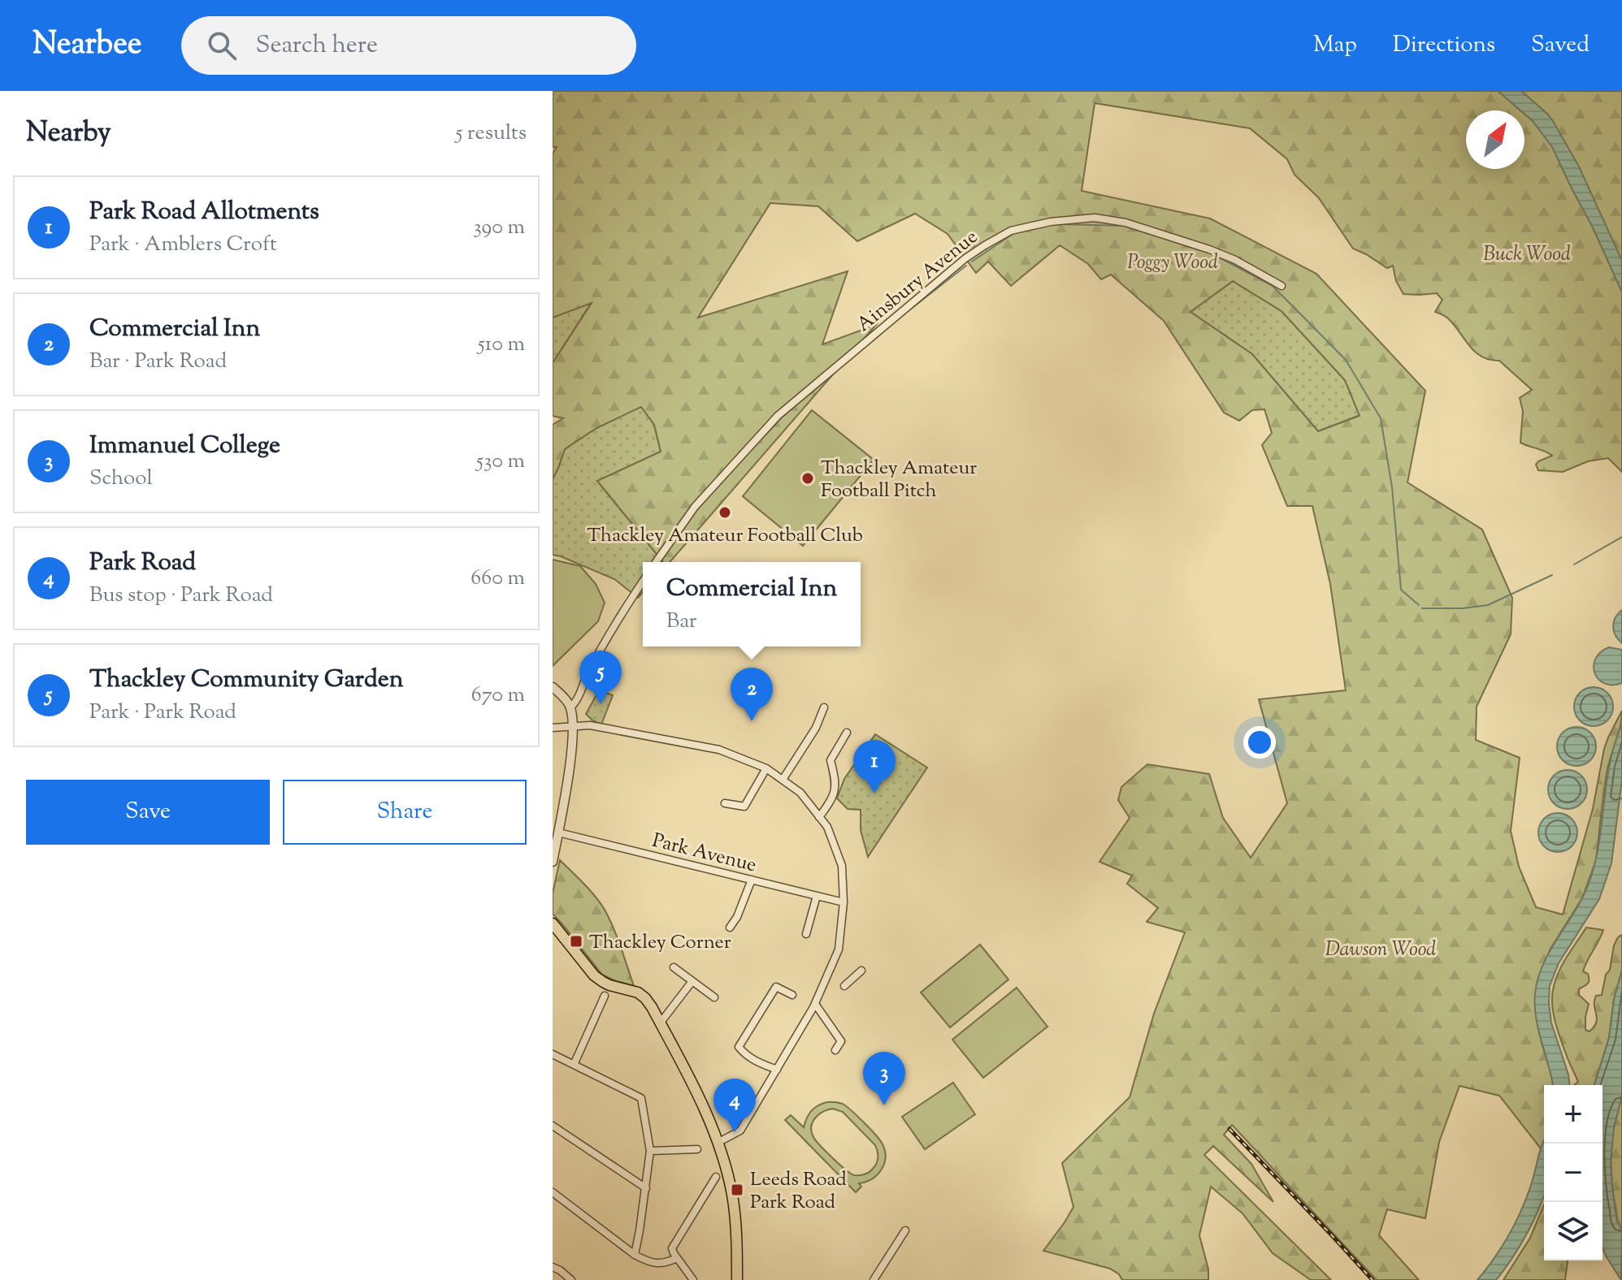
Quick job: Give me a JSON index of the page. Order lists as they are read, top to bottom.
{
  "streets": {
    "street": ["Ainsbury Avenue", "Park Avenue"]
  },
  "parks": ["Buck Wood", "Poggy Wood", "Dawson Wood"],
  "places": {
    "other": ["Thackley Amateur Football Pitch", "Thackley Amateur Football Club"],
    "transit": ["Thackley Corner", "Leeds Road Park Road"]
  },
  "north": "top right",
  "page": {
    "header": "Nearbee",
    "search": "Search here",
    "nav": ["Map", "Directions", "Saved"],
    "heading": ["Nearby", "5 results"],
    "list": [
      {
        "mark": "1",
        "name": "Park Road Allotments",
        "note": "Park · Amblers Croft",
        "value": "390 m"
      },
      {
        "mark": "2",
        "name": "Commercial Inn",
        "note": "Bar · Park Road",
        "value": "510 m"
      },
      {
        "mark": "3",
        "name": "Immanuel College",
        "note": "School",
        "value": "530 m"
      },
      {
        "mark": "4",
        "name": "Park Road",
        "note": "Bus stop · Park Road",
        "value": "660 m"
      },
      {
        "mark": "5",
        "name": "Thackley Community Garden",
        "note": "Park · Park Road",
        "value": "670 m"
      }
    ],
    "popup": ["Commercial Inn", "Bar"],
    "pins": [
      "5",
      "2",
      "1",
      "3",
      "4"
    ],
    "buttons": ["Save", "Share"],
    "map_buttons": ["+", "−"]
  }
}
